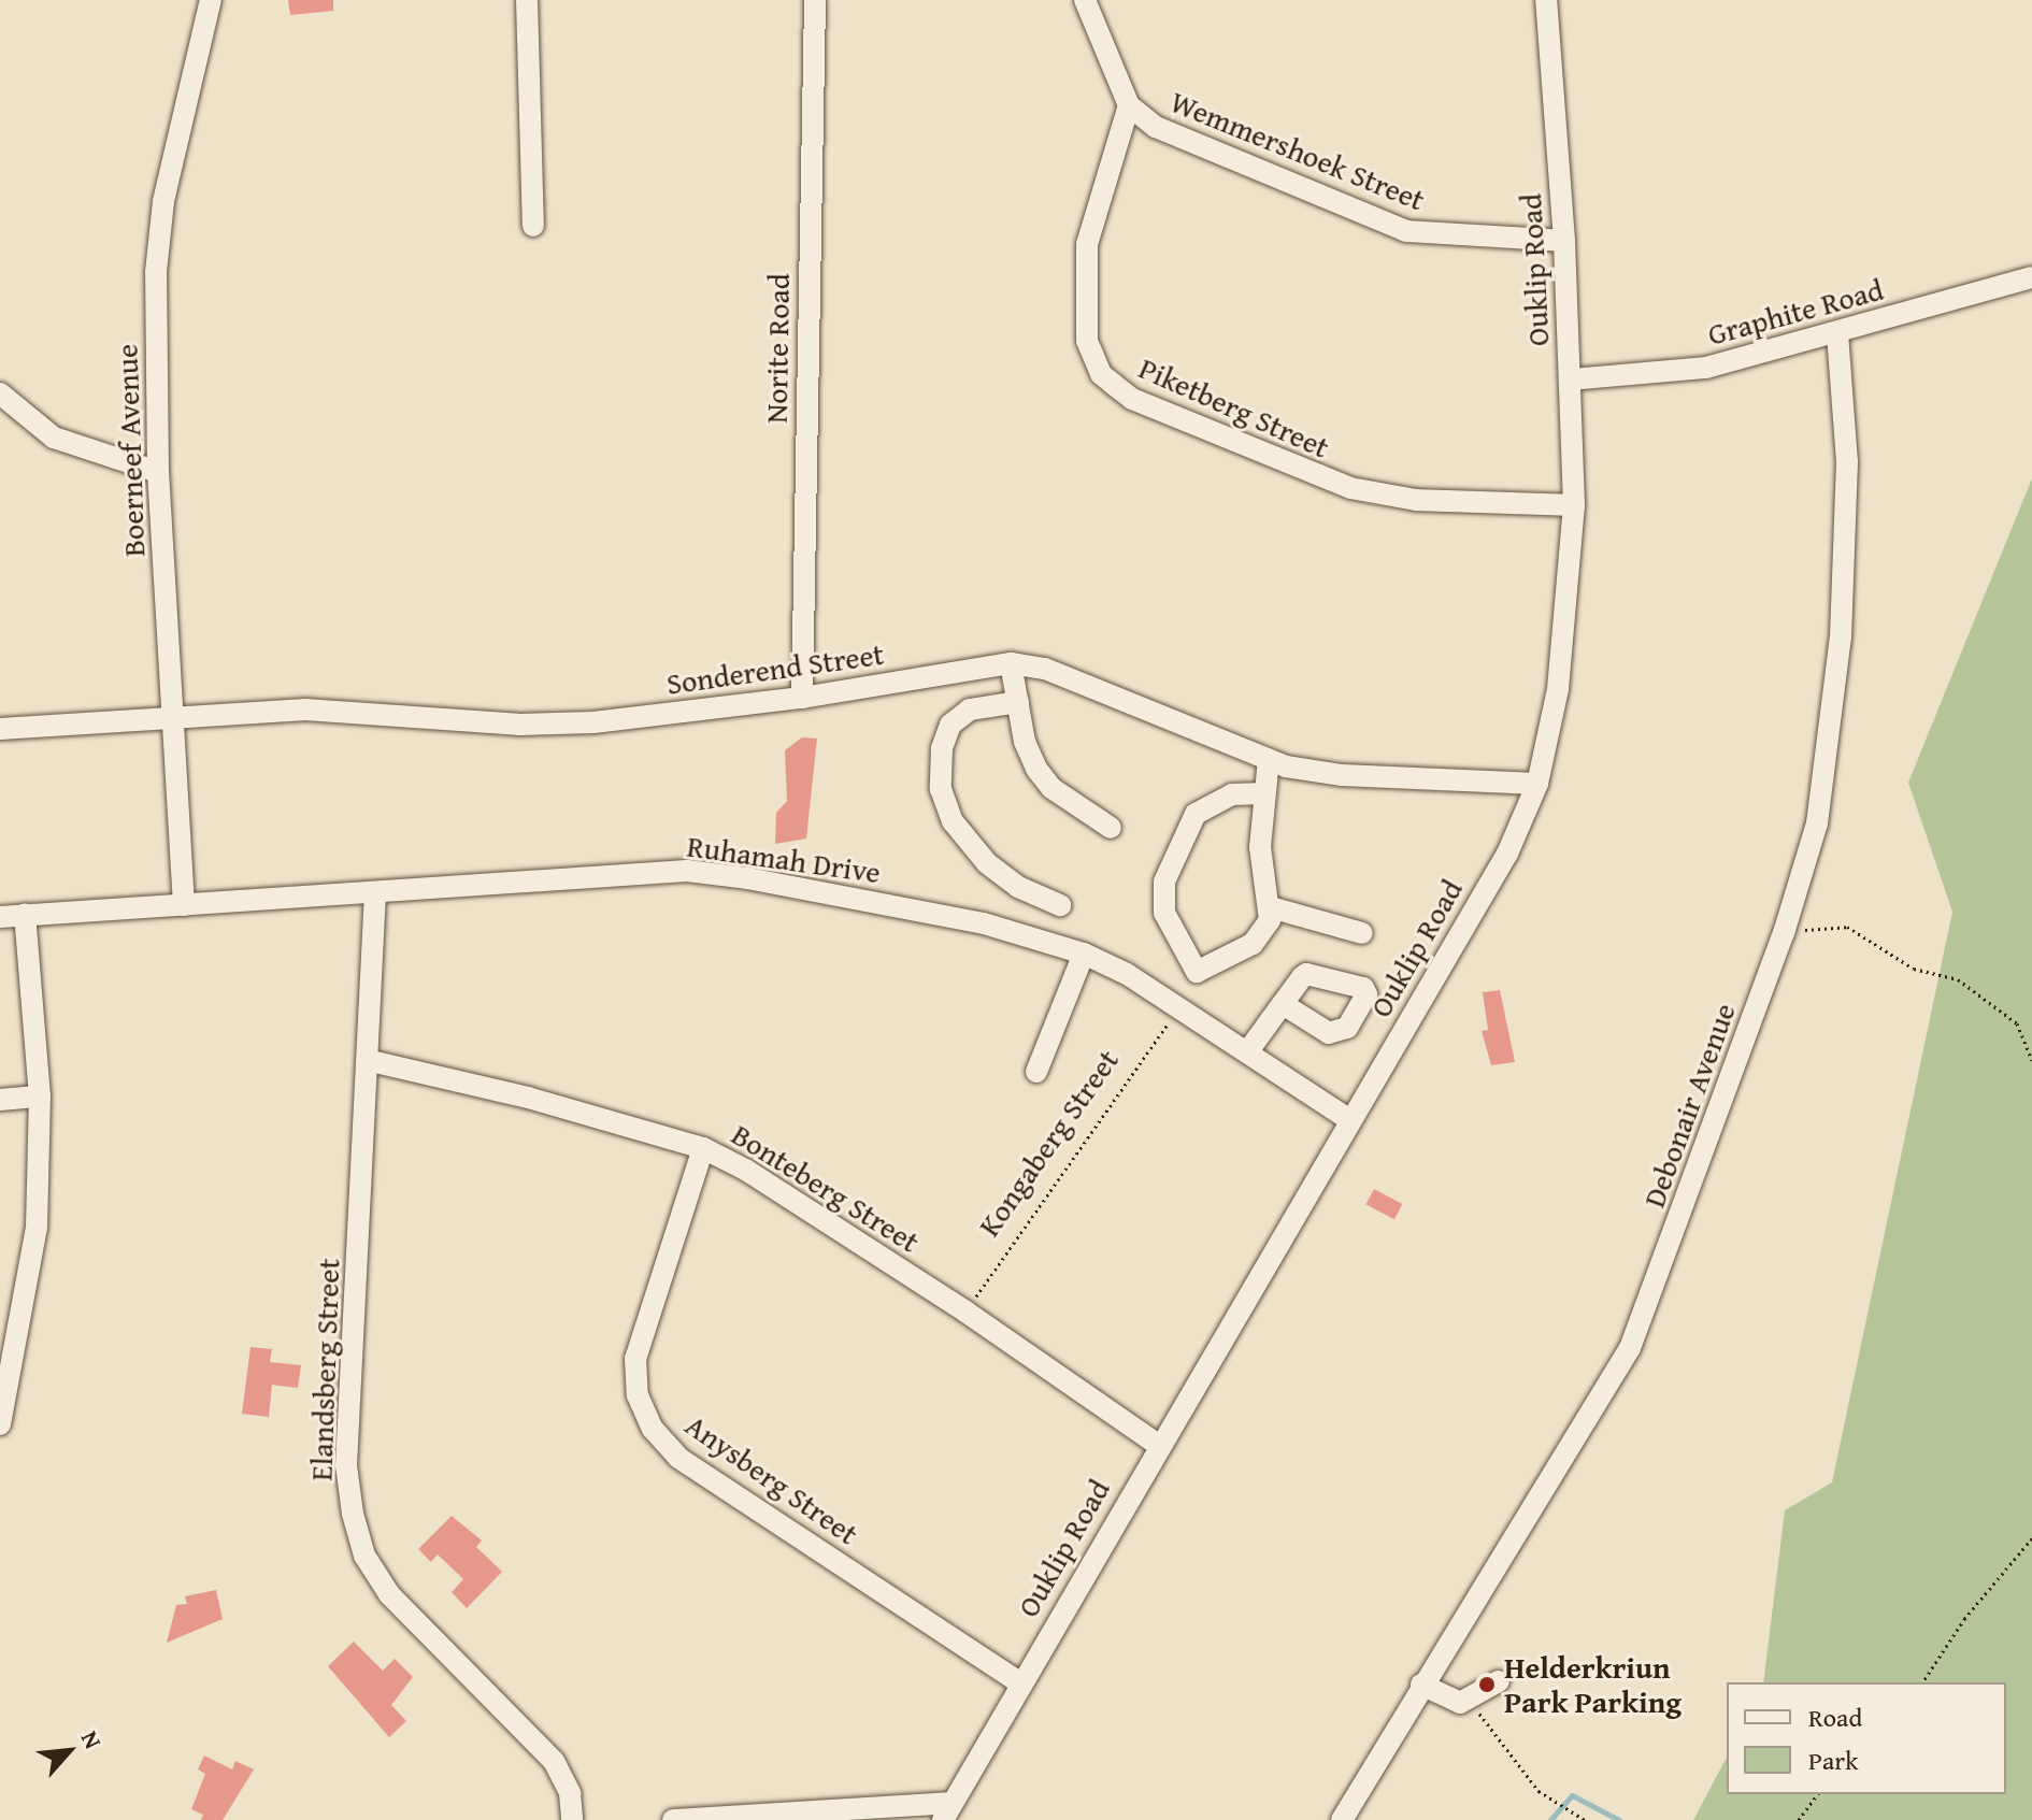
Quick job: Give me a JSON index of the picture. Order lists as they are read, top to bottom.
{
  "streets": {
    "street": [
      "Wemmershoek Street",
      "Ouklip Road",
      "Graphite Road",
      "Norite Road",
      "Piketberg Street",
      "Boerneef Avenue",
      "Sonderend Street",
      "Ruhamah Drive",
      "Debonair Avenue",
      "Kongaberg Street",
      "Bonteberg Street",
      "Elandsberg Street",
      "Anysberg Street"
    ]
  },
  "crossings": [
    ["Wemmershoek Street", "Ouklip Road"],
    ["Wemmershoek Street", "Piketberg Street"],
    ["Ouklip Road", "Graphite Road"],
    ["Ouklip Road", "Piketberg Street"],
    ["Ouklip Road", "Sonderend Street"],
    ["Ouklip Road", "Ruhamah Drive"],
    ["Ouklip Road", "Bonteberg Street"],
    ["Ouklip Road", "Anysberg Street"],
    ["Graphite Road", "Debonair Avenue"],
    ["Norite Road", "Sonderend Street"],
    ["Boerneef Avenue", "Sonderend Street"],
    ["Boerneef Avenue", "Ruhamah Drive"],
    ["Ruhamah Drive", "Kongaberg Street"],
    ["Ruhamah Drive", "Elandsberg Street"],
    ["Kongaberg Street", "Bonteberg Street"],
    ["Bonteberg Street", "Elandsberg Street"],
    ["Bonteberg Street", "Anysberg Street"]
  ],
  "places": ["Helderkriun Park Parking"],
  "legend": ["Road", "Park"],
  "north": "top right"
}
